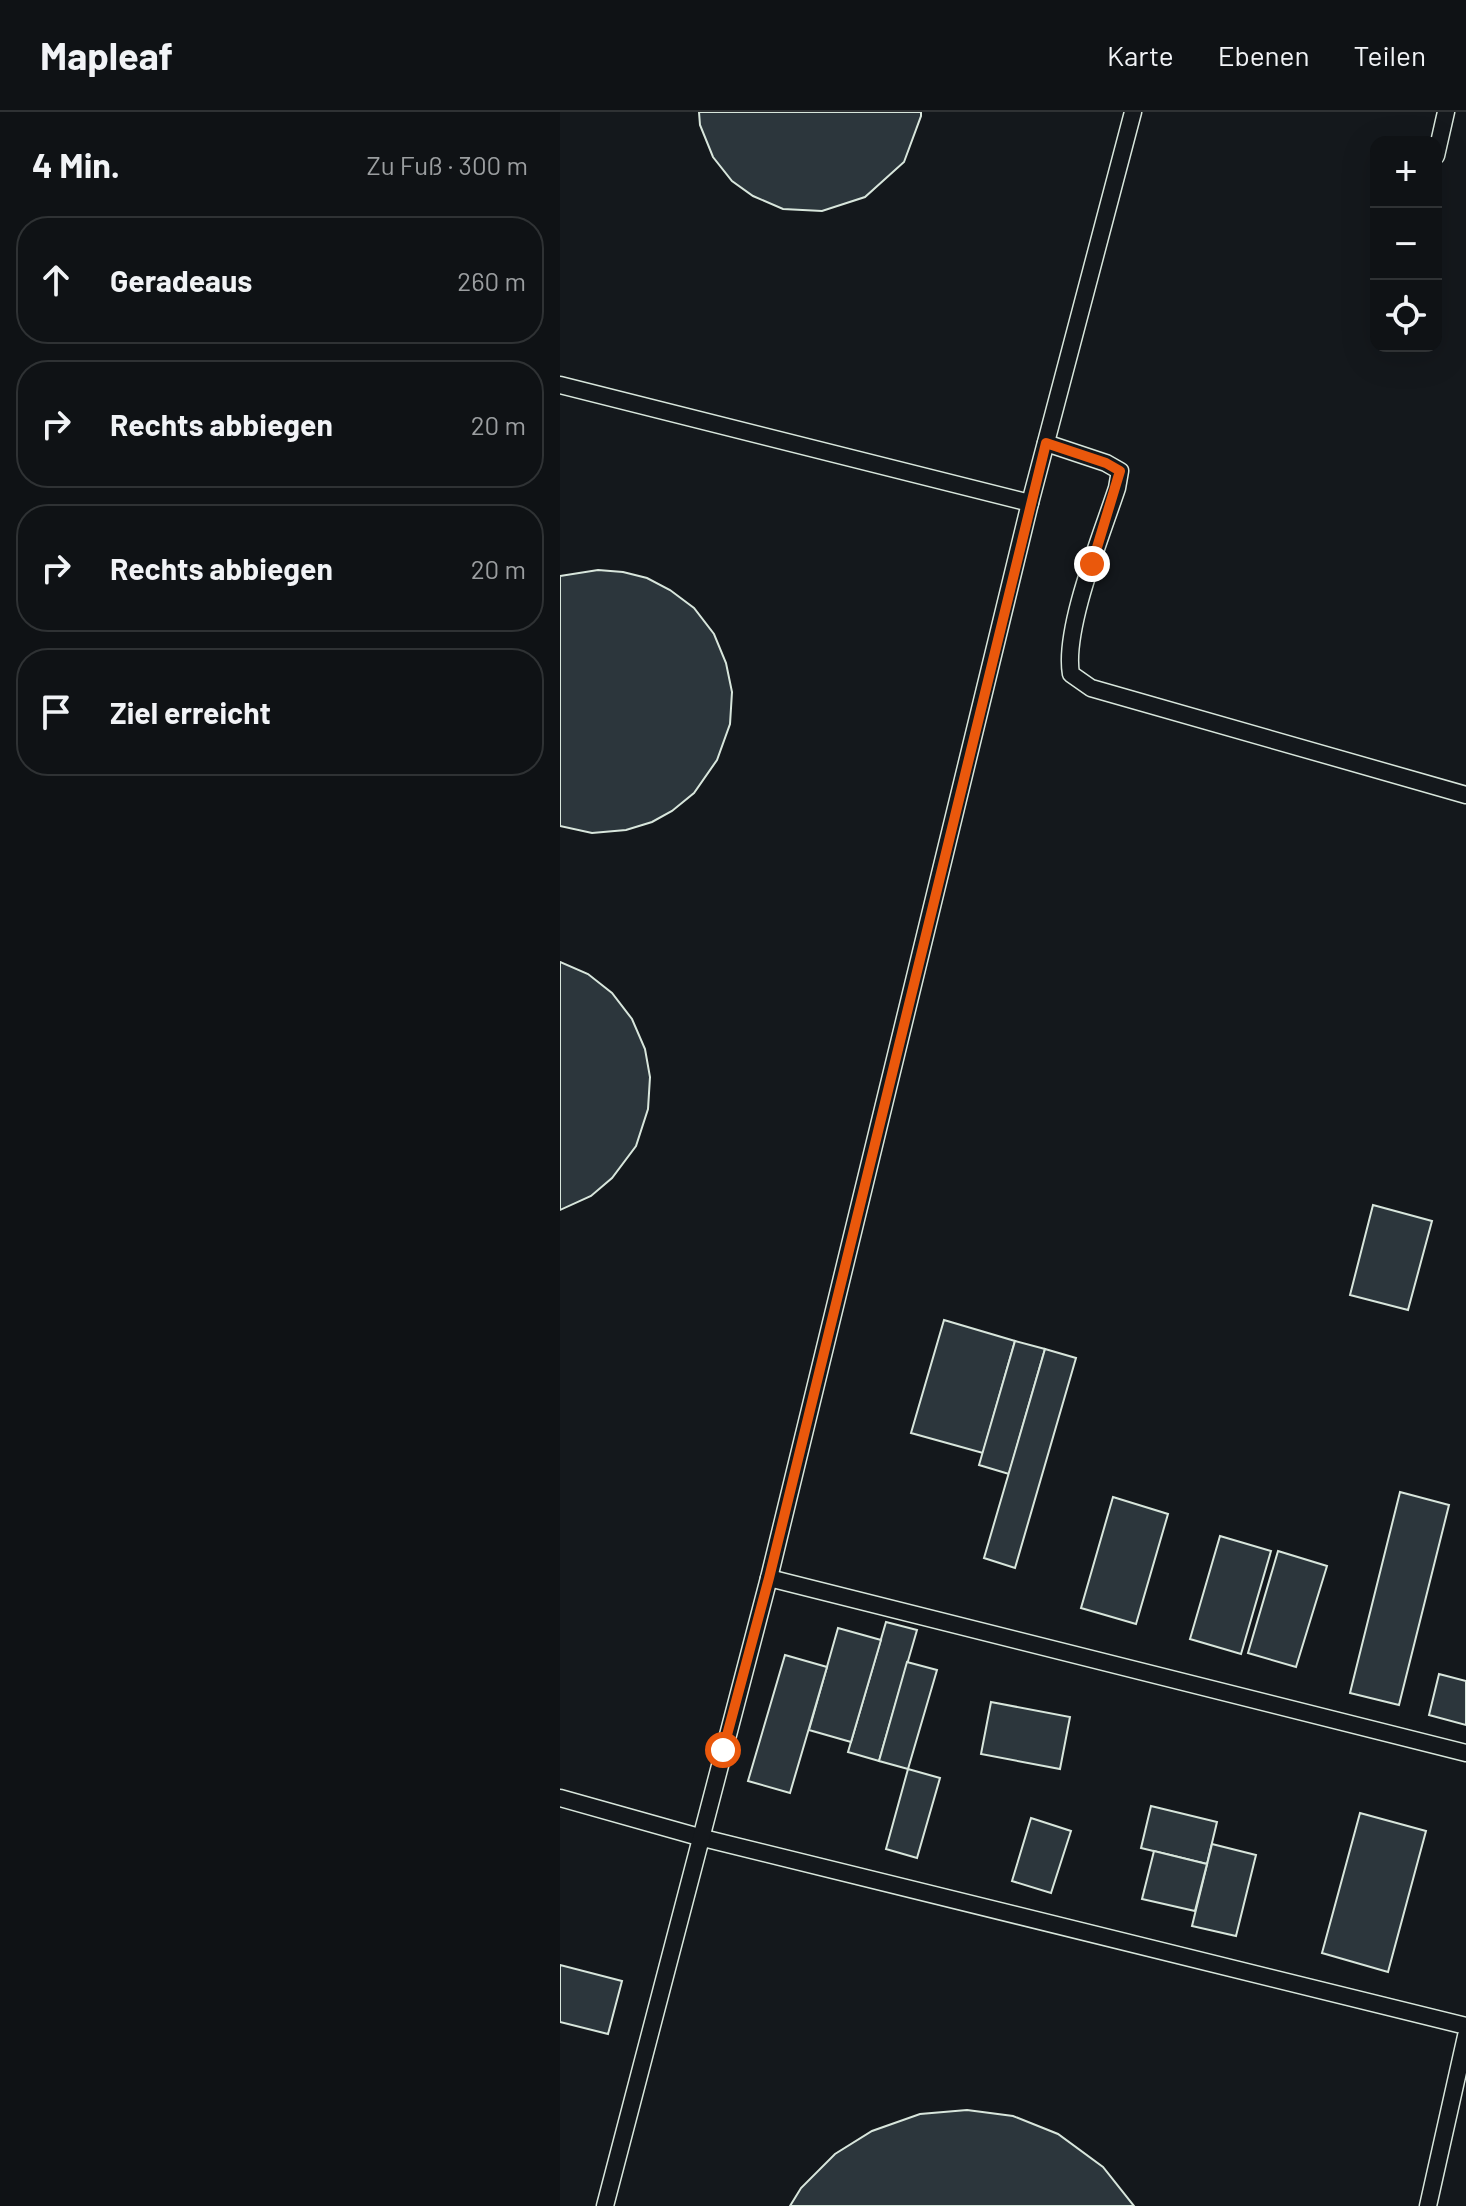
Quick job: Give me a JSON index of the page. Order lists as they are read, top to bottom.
{
  "page": {
    "header": "Mapleaf",
    "nav": ["Karte", "Ebenen", "Teilen"],
    "heading": ["4 Min.", "Zu Fuß · 300 m"],
    "map_buttons": ["+", "−"],
    "list": [
      ["Geradeaus", "260 m"],
      ["Rechts abbiegen", "20 m"],
      ["Rechts abbiegen", "20 m"],
      "Ziel erreicht"
    ]
  }
}
